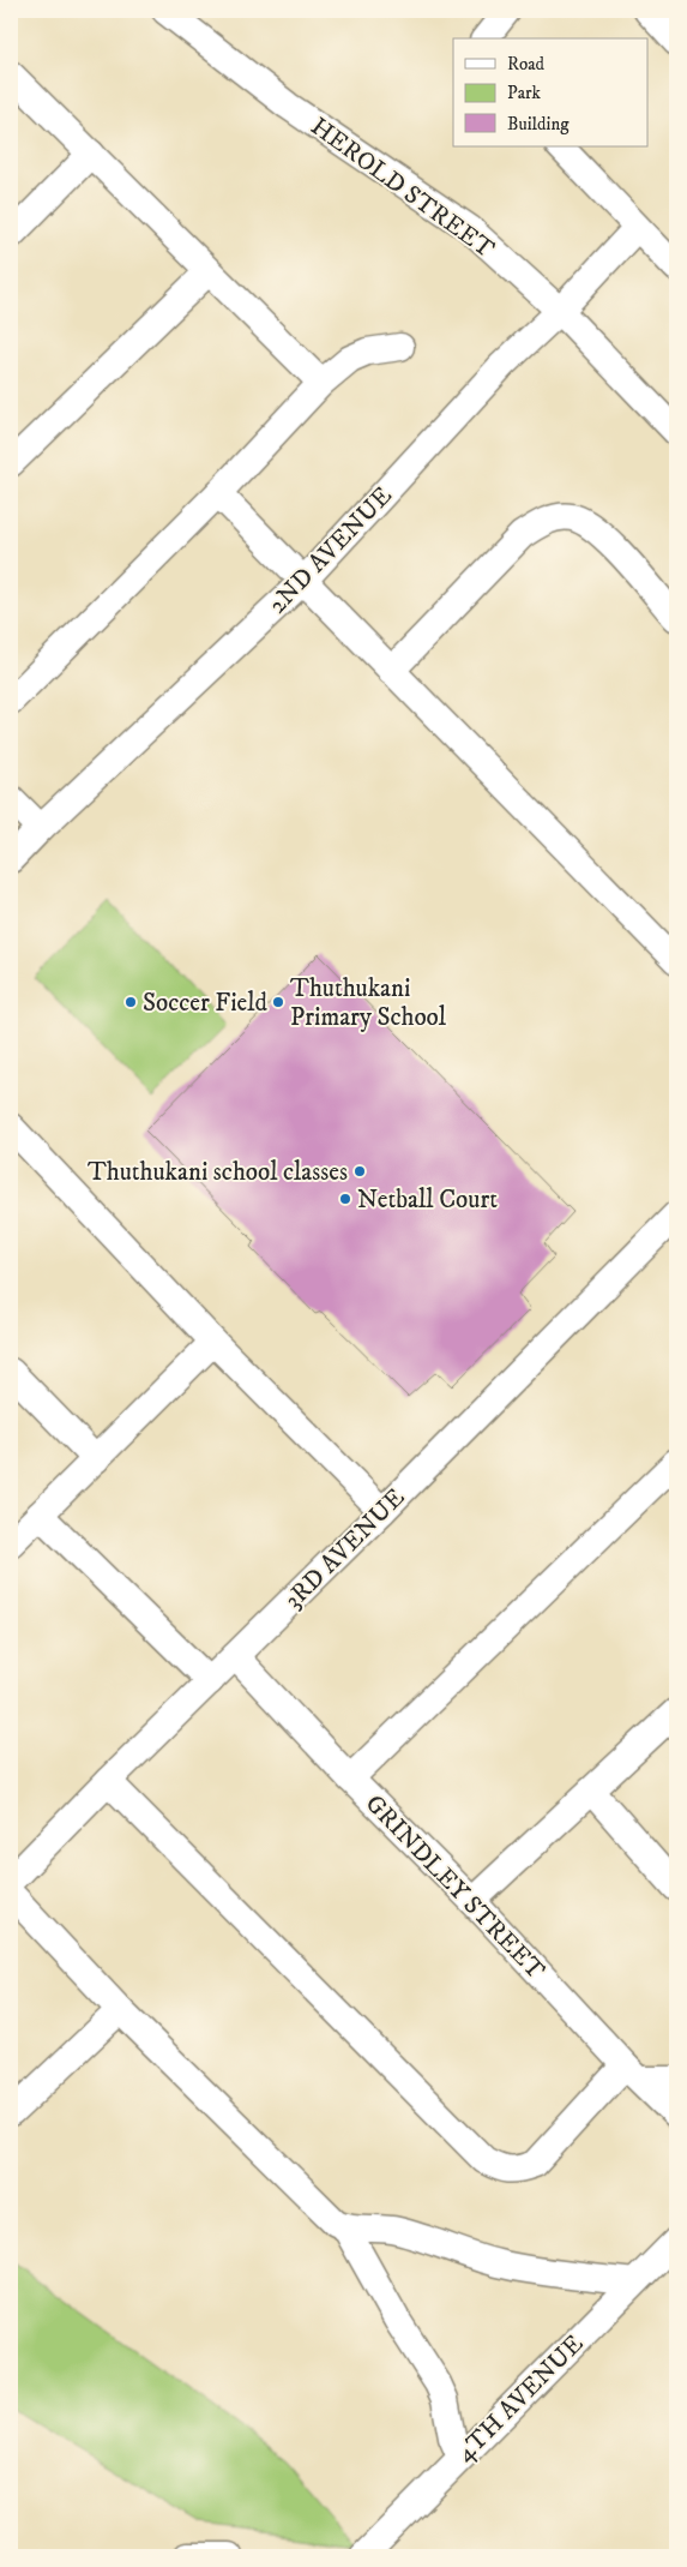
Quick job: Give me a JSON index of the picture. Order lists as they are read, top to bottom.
{
  "streets": {
    "street": [
      "HEROLD STREET",
      "2ND AVENUE",
      "3RD AVENUE",
      "GRINDLEY STREET",
      "4TH AVENUE"
    ]
  },
  "crossings": [
    ["HEROLD STREET", "2ND AVENUE"],
    ["3RD AVENUE", "GRINDLEY STREET"]
  ],
  "places": [
    "Soccer Field",
    "Thuthukani Primary School",
    "Thuthukani school classes",
    "Netball Court"
  ],
  "legend": ["Road", "Park", "Building"]
}
